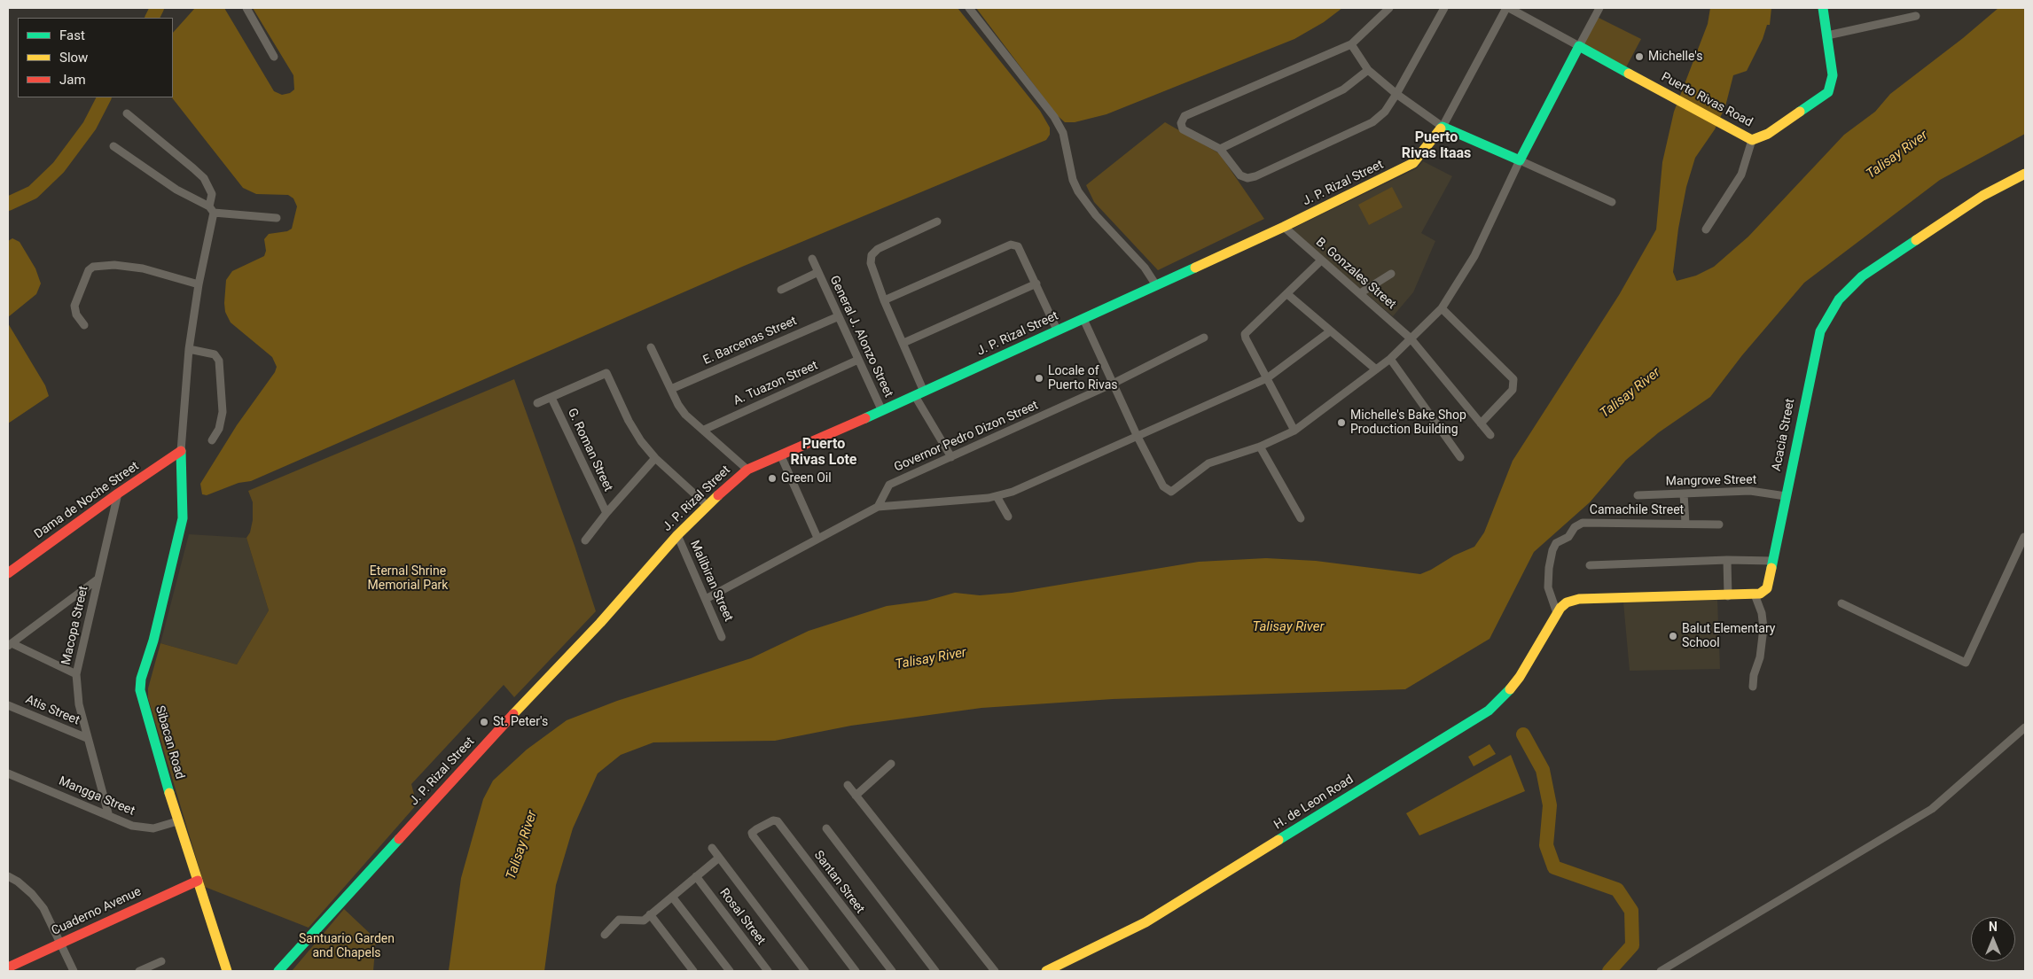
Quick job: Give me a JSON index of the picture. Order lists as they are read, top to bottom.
{
  "streets": {
    "street": [
      "Puerto Rivas Road",
      "J. P. Rizal Street",
      "B. Gonzales Street",
      "General J. Alonzo Street",
      "E. Barcenas Street",
      "A. Tuazon Street",
      "Acacia Street",
      "Governor Pedro Dizon Street",
      "G. Roman Street",
      "Mangrove Street",
      "Dama de Noche Street",
      "Camachile Street",
      "Malibiran Street",
      "Macopa Street",
      "Atis Street",
      "Sibacan Road",
      "Mangga Street",
      "H. de Leon Road",
      "Santan Street",
      "Cuaderno Avenue",
      "Rosal Street"
    ]
  },
  "crossings": [
    ["J. P. Rizal Street", "B. Gonzales Street"],
    ["J. P. Rizal Street", "General J. Alonzo Street"],
    ["J. P. Rizal Street", "Malibiran Street"],
    ["General J. Alonzo Street", "E. Barcenas Street"],
    ["General J. Alonzo Street", "A. Tuazon Street"],
    ["Acacia Street", "Mangrove Street"],
    ["Dama de Noche Street", "Macopa Street"],
    ["Dama de Noche Street", "Sibacan Road"],
    ["Camachile Street", "H. de Leon Road"],
    ["Macopa Street", "Atis Street"],
    ["Macopa Street", "Mangga Street"],
    ["Sibacan Road", "Mangga Street"],
    ["Sibacan Road", "Cuaderno Avenue"]
  ],
  "districts": ["Puerto Rivas Itaas", "Puerto Rivas Lote"],
  "water": ["Talisay River"],
  "parks": ["Eternal Shrine Memorial Park", "Santuario Garden and Chapels"],
  "places": [
    "Michelle's",
    "Locale of Puerto Rivas",
    "Michelle's Bake Shop Production Building",
    "Green Oil",
    "Balut Elementary School",
    "St. Peter's"
  ],
  "legend": ["Fast", "Slow", "Jam"],
  "north": "top"
}
